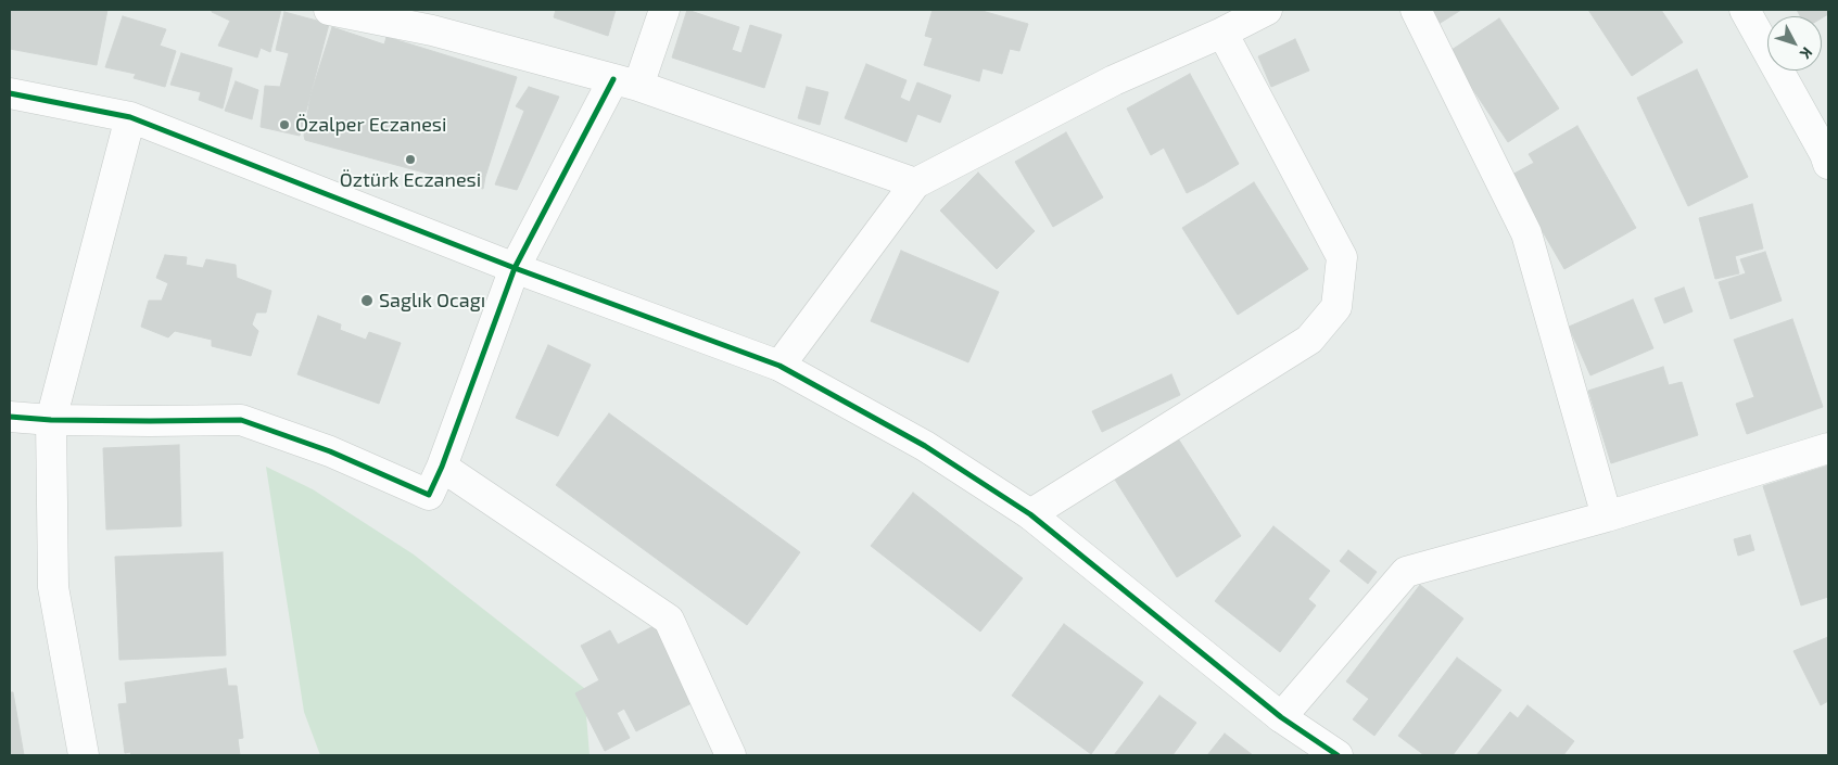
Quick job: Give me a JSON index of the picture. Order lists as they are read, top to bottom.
{
  "places": ["Özalper Eczanesi", "Öztürk Eczanesi", "Saglık Ocagı"],
  "north": "bottom right"
}
